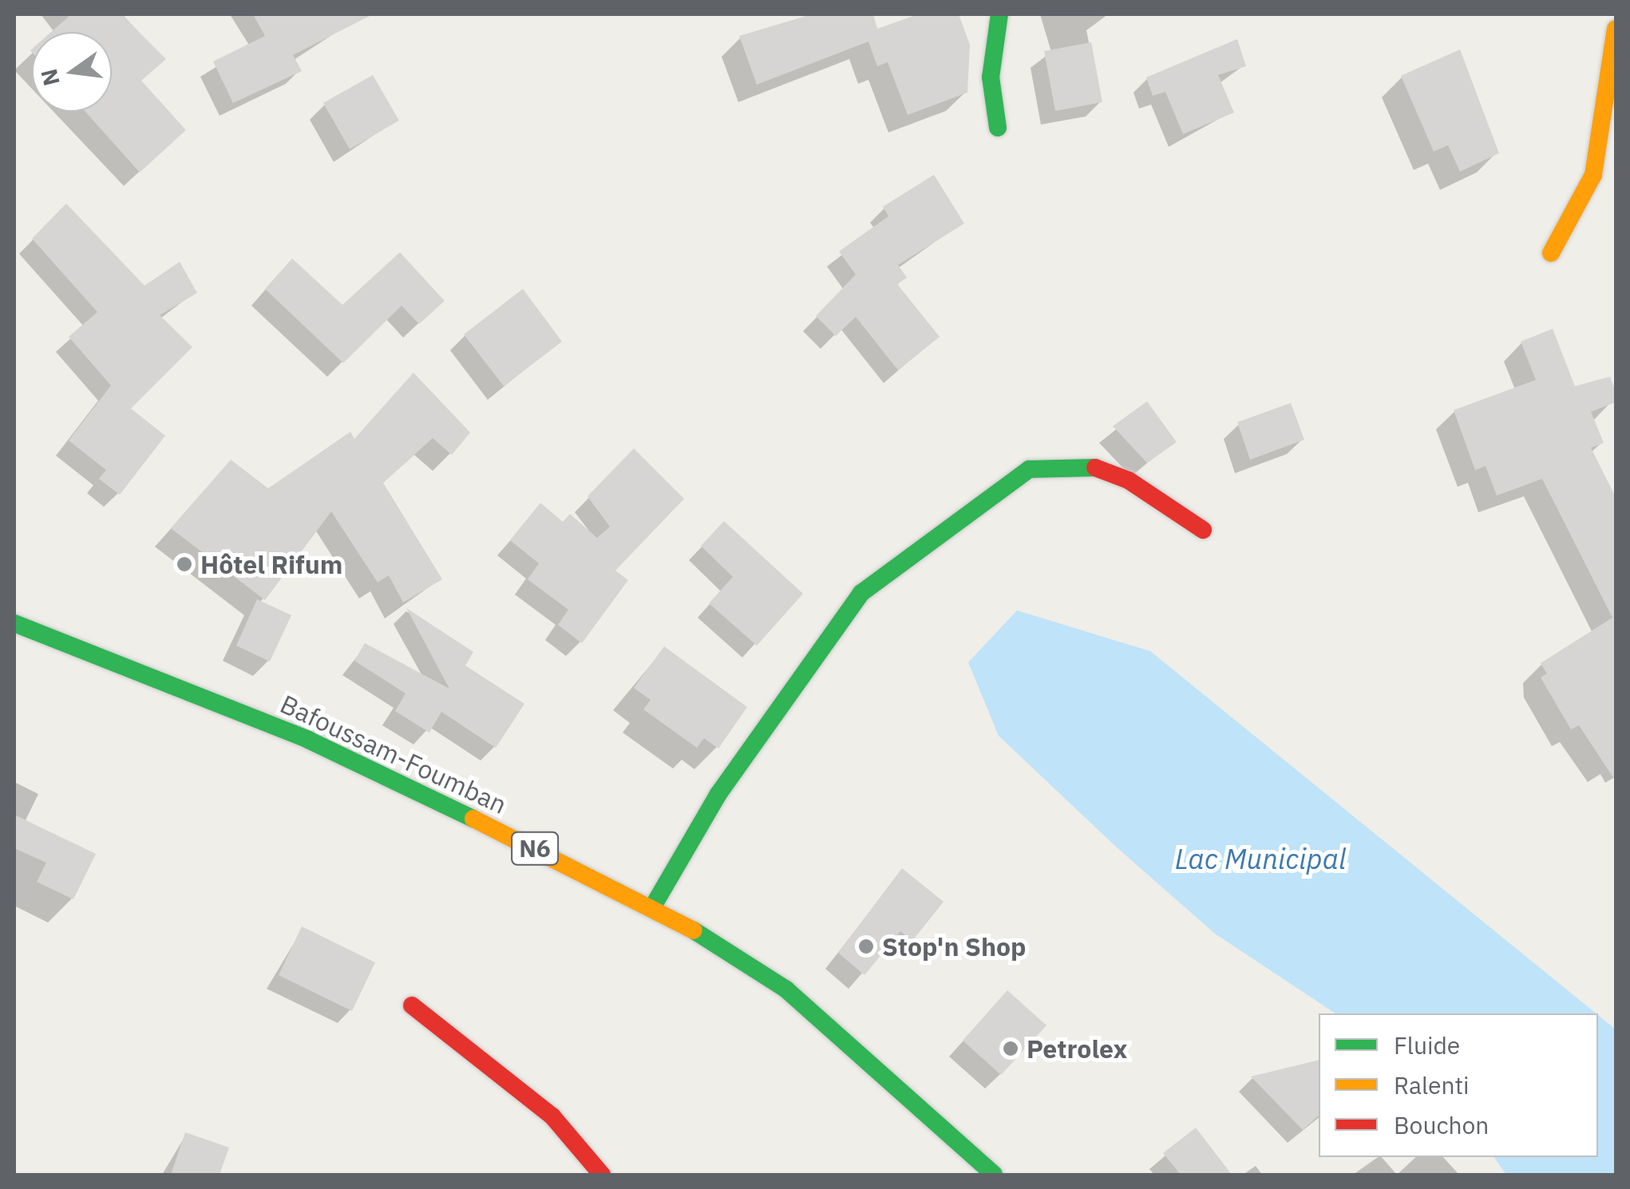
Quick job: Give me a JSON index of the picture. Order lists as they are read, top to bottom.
{
  "streets": {
    "main road": ["Bafoussam-Foumban", "N6"]
  },
  "water": ["Lac Municipal"],
  "places": ["Hôtel Rifum", "Stop'n Shop", "Petrolex"],
  "legend": ["Fluide", "Ralenti", "Bouchon"],
  "north": "left"
}
